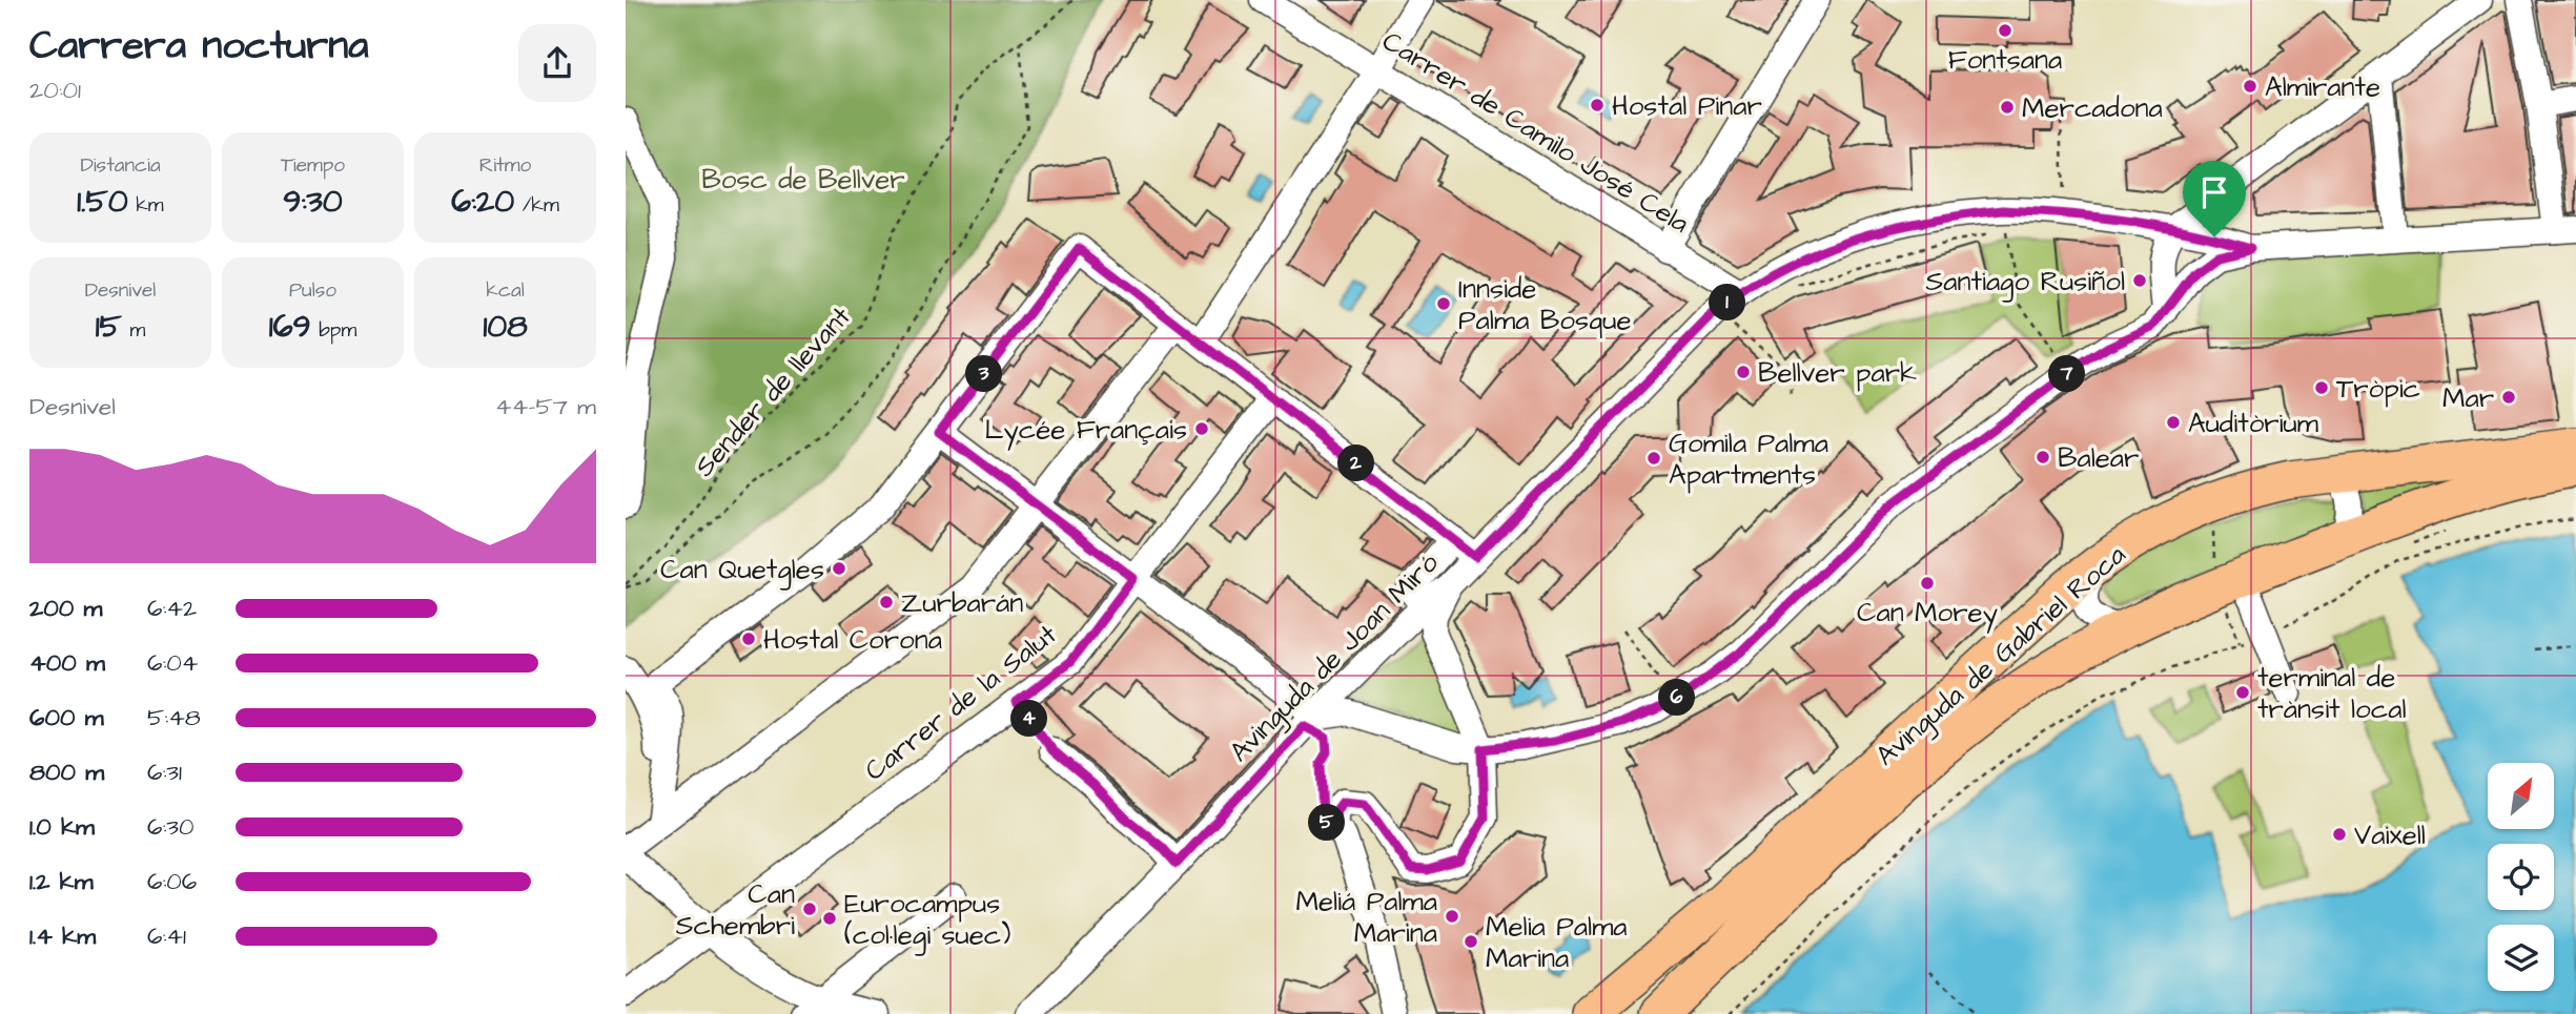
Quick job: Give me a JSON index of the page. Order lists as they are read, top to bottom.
{
  "streets": {
    "highway": ["Avinguda de Gabriel Roca"],
    "street": ["Carrer de Camilo José Cela", "Avinguda de Joan Miró", "Carrer de la Salut"],
    "path": ["Sender de llevant"]
  },
  "crossings": [
    ["Carrer de Camilo José Cela", "Avinguda de Joan Miró"]
  ],
  "parks": ["Bosc de Bellver"],
  "places": [
    "Fontsana",
    "Almirante",
    "Hostal Pinar",
    "Mercadona",
    "Santiago Rusiñol",
    "Innside Palma Bosque",
    "Bellver park",
    "Tròpic",
    "Mar",
    "Auditòrium",
    "Lycée Français",
    "Balear",
    "Gomila Palma Apartments",
    "Can Quetgles",
    "Can Morey",
    "Zurbarán",
    "Hostal Corona",
    "terminal de trànsit local",
    "Vaixell",
    "Can Schembri",
    "Meliá Palma Marina",
    "Eurocampus (col·legi suec)",
    "Melia Palma Marina"
  ],
  "north": "top right",
  "page": {
    "heading": ["Carrera nocturna", "20:01"],
    "stats": [
      ["Distancia", "1.50 km"],
      ["Tiempo", "9:30"],
      ["Ritmo", "6:20 /km"],
      ["Desnivel", "15 m"],
      ["Pulso", "169 bpm"],
      ["kcal", "108"]
    ],
    "pins": [
      "1",
      "3",
      "7",
      "2",
      "6",
      "4",
      "5"
    ],
    "chart": ["Desnivel", "44–57 m"],
    "list": [
      {
        "name": "200 m",
        "note": "6:42"
      },
      {
        "name": "400 m",
        "note": "6:04"
      },
      {
        "name": "600 m",
        "note": "5:48"
      },
      {
        "name": "800 m",
        "note": "6:31"
      },
      {
        "name": "1.0 km",
        "note": "6:30"
      },
      {
        "name": "1.2 km",
        "note": "6:06"
      },
      {
        "name": "1.4 km",
        "note": "6:41"
      }
    ]
  }
}
